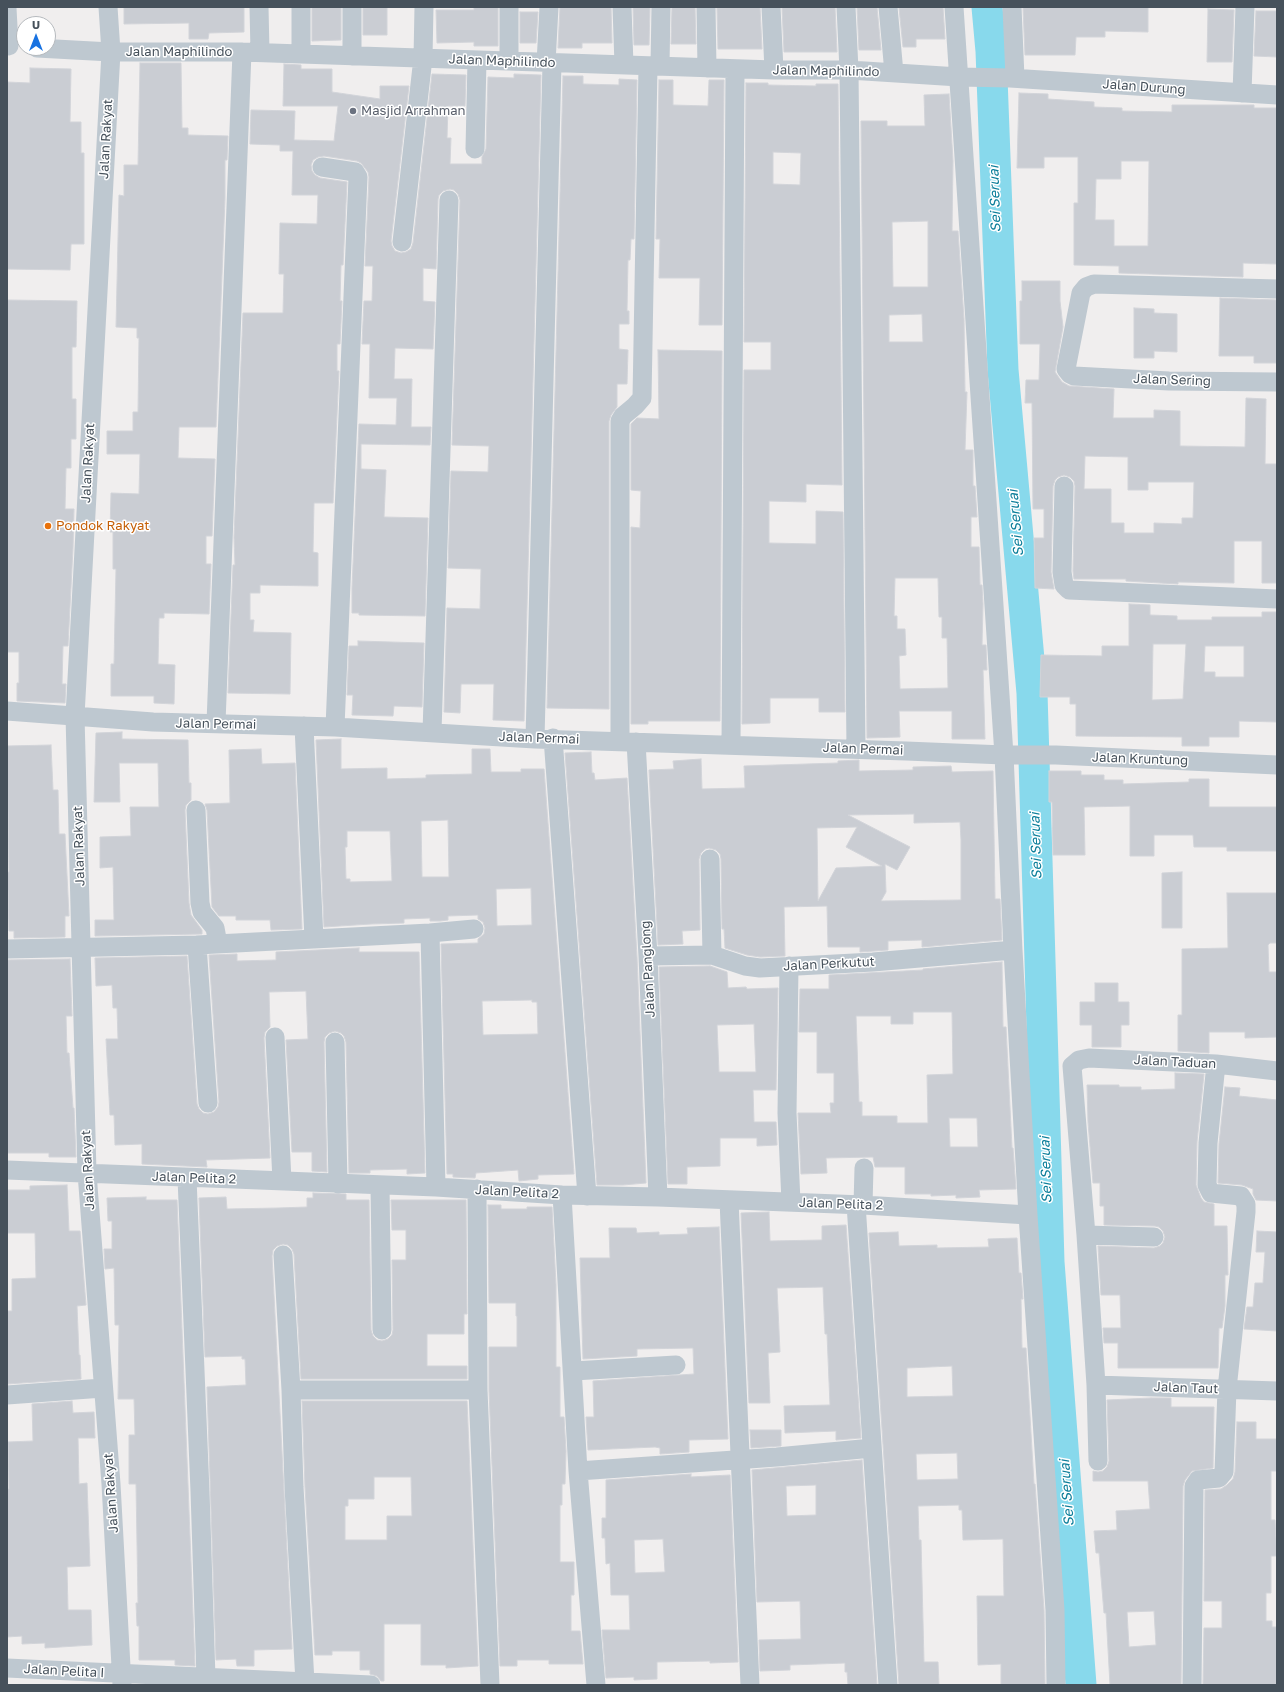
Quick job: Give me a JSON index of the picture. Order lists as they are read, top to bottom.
{
  "streets": {
    "street": [
      "Jalan Maphilindo",
      "Jalan Durung",
      "Jalan Rakyat",
      "Jalan Sering",
      "Jalan Permai",
      "Jalan Kruntung",
      "Jalan Perkutut",
      "Jalan Panglong",
      "Jalan Taduan",
      "Jalan Pelita 2",
      "Jalan Taut",
      "Jalan Pelita I"
    ]
  },
  "crossings": [
    ["Jalan Maphilindo", "Jalan Durung"],
    ["Jalan Maphilindo", "Jalan Rakyat"],
    ["Jalan Maphilindo", "Jalan Panglong"],
    ["Jalan Rakyat", "Jalan Permai"],
    ["Jalan Rakyat", "Jalan Pelita 2"],
    ["Jalan Rakyat", "Jalan Pelita I"],
    ["Jalan Permai", "Jalan Kruntung"],
    ["Jalan Permai", "Jalan Panglong"],
    ["Jalan Perkutut", "Jalan Panglong"],
    ["Jalan Panglong", "Jalan Pelita 2"]
  ],
  "water": ["Sei Seruai"],
  "places": ["Masjid Arrahman", "Pondok Rakyat"],
  "north": "top"
}
